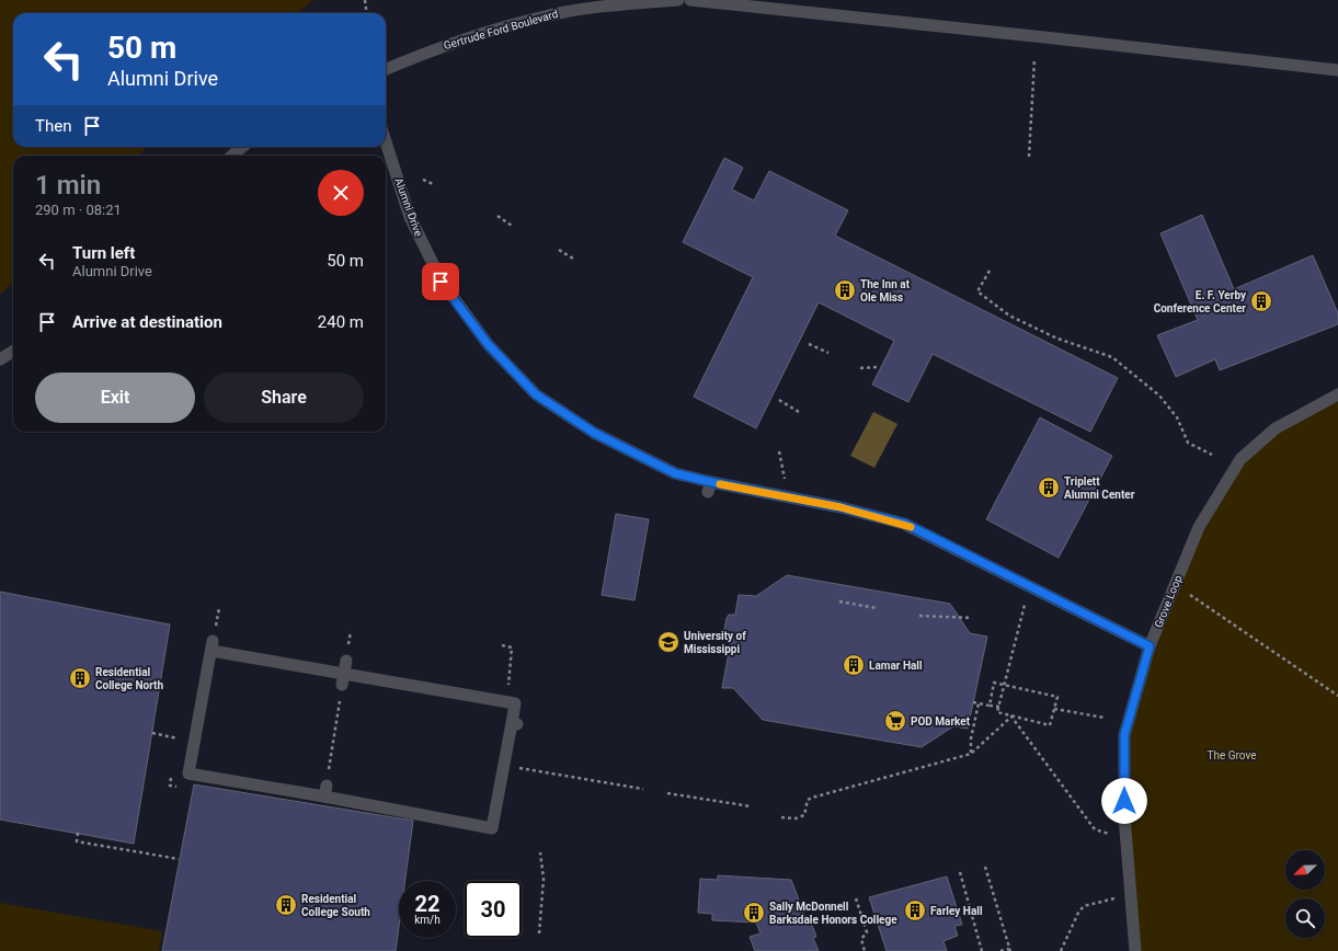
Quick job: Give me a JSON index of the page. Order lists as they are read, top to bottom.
{
  "streets": {
    "street": ["Gertrude Ford Boulevard", "Alumni Drive", "Grove Loop"]
  },
  "crossings": [
    ["Alumni Drive", "Grove Loop"]
  ],
  "parks": ["The Grove"],
  "places": {
    "building": [
      "The Inn at Ole Miss",
      "E. F. Yerby Conference Center",
      "Triplett Alumni Center",
      "Lamar Hall",
      "Residential College North",
      "Residential College South",
      "Farley Hall",
      "Sally McDonnell Barksdale Honors College"
    ],
    "school or university": ["University of Mississippi"],
    "supermarket": ["POD Market"]
  },
  "north": "bottom left",
  "page": {
    "turn": ["50 m", "Alumni Drive"],
    "then": "Then",
    "heading": ["1 min", "290 m · 08:21"],
    "list": [
      {
        "name": "Turn left",
        "note": "Alumni Drive",
        "value": "50 m"
      },
      {
        "name": "Arrive at destination",
        "value": "240 m"
      }
    ],
    "buttons": ["Exit", "Share"],
    "speed": "22 km/h",
    "limit": "30"
  }
}
